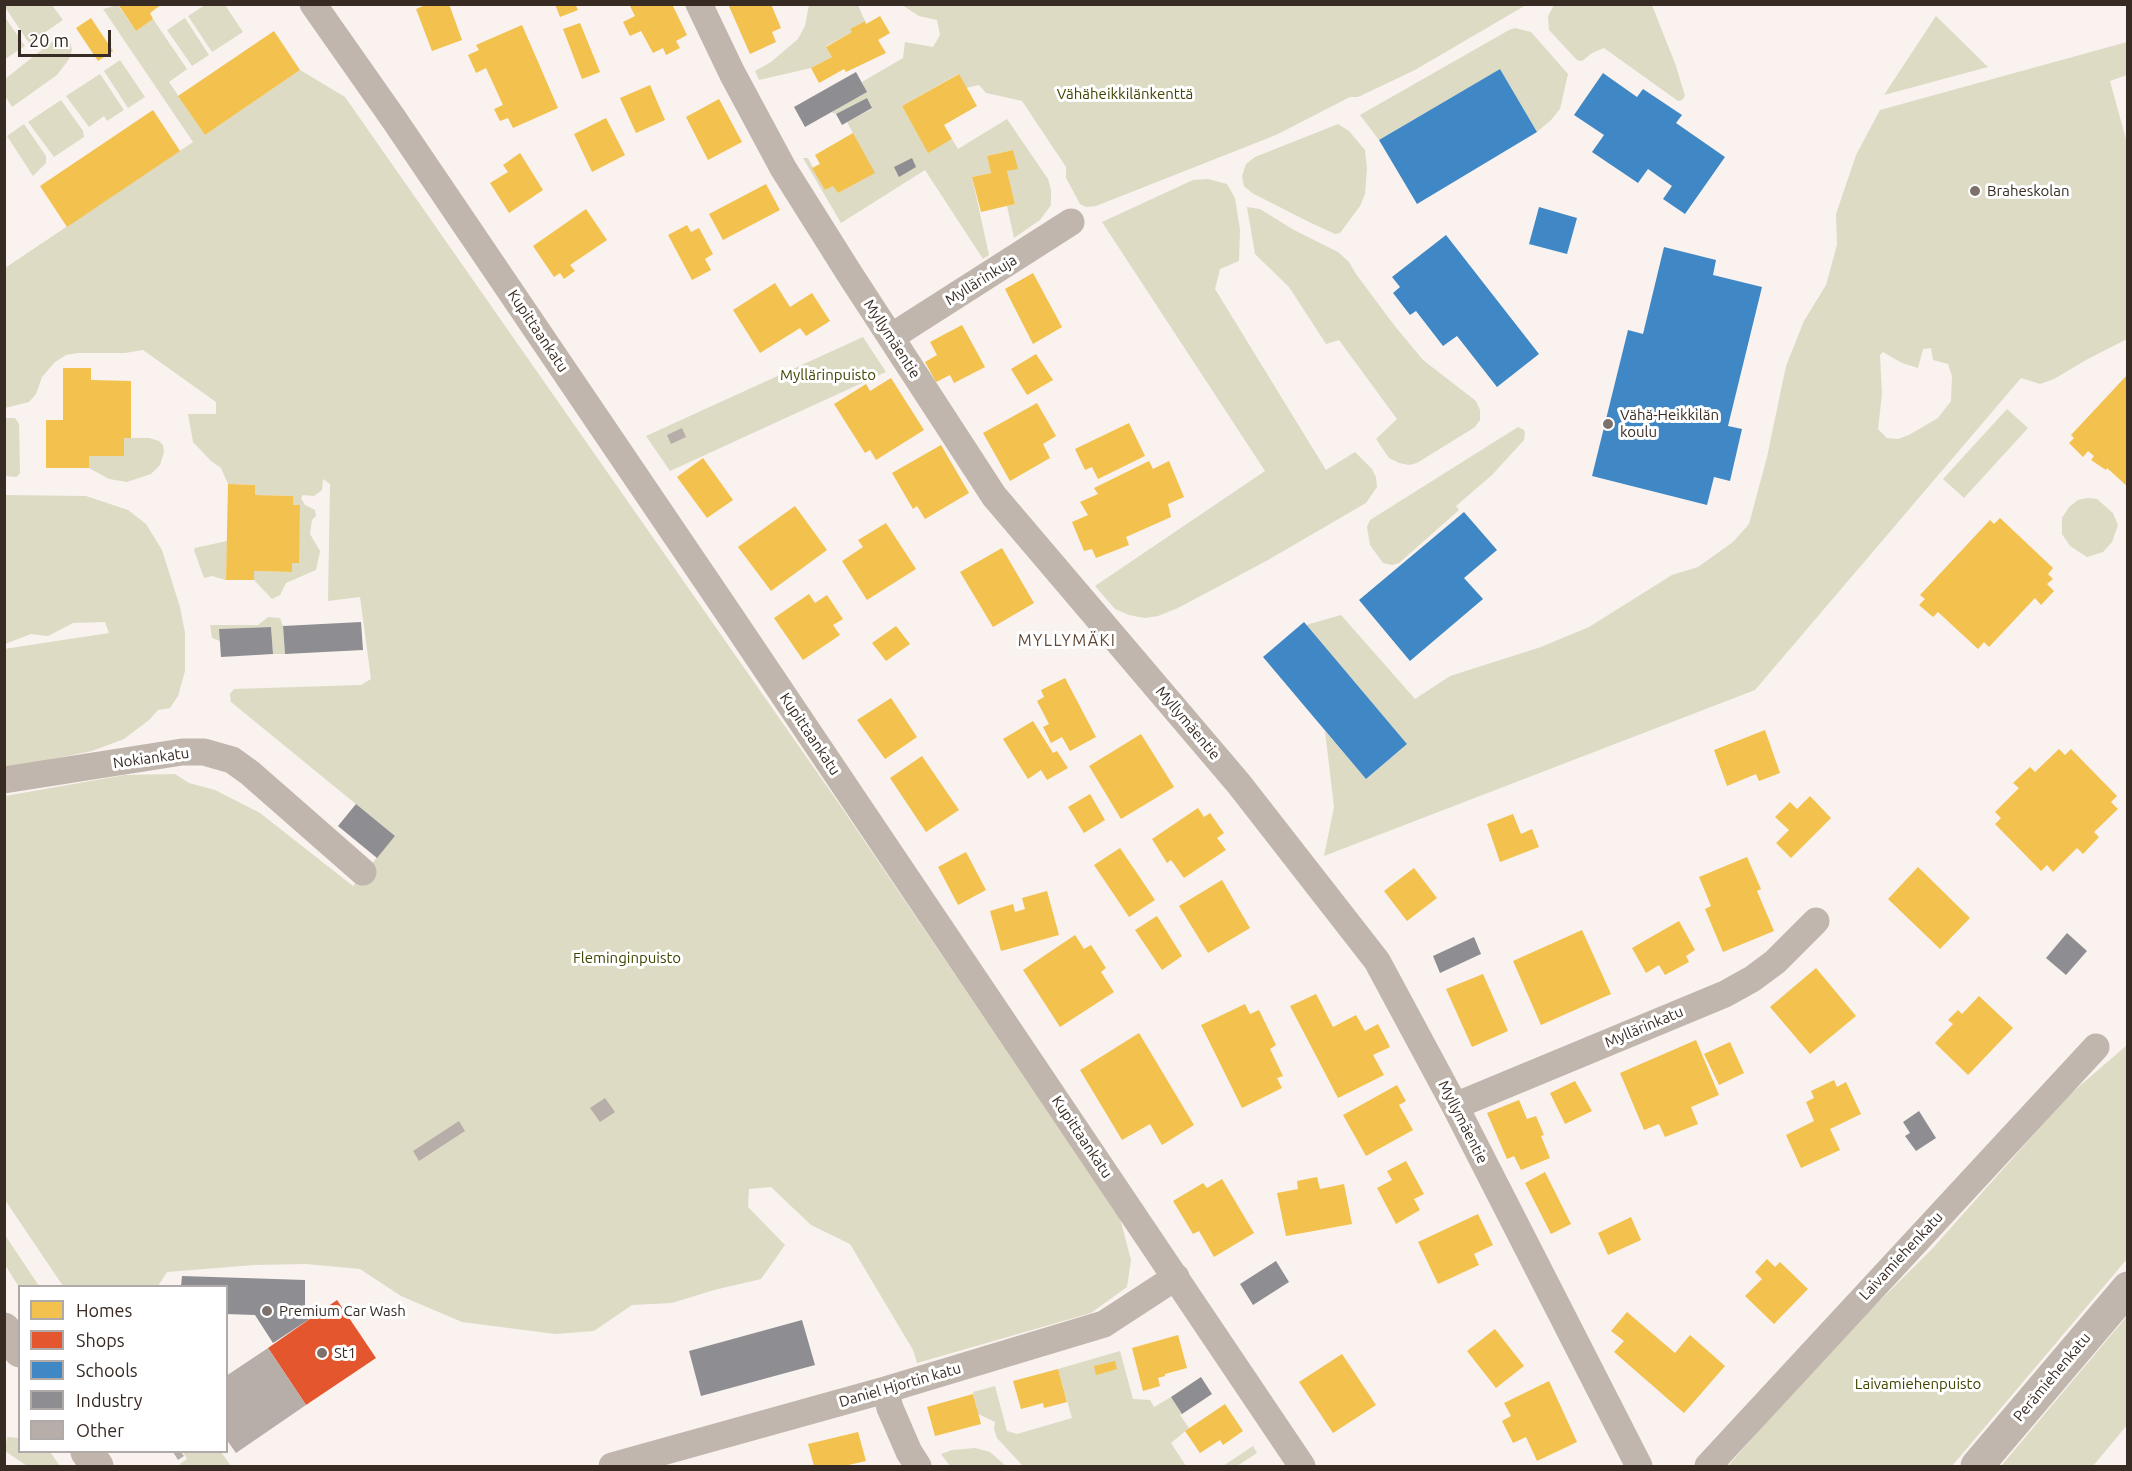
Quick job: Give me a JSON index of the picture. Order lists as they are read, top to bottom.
{
  "streets": {
    "street": [
      "Myllärinkuja",
      "Kupittaankatu",
      "Myllymäentie",
      "Nokiankatu",
      "Myllärinkatu",
      "Laivamiehenkatu",
      "Perämiehenkatu",
      "Daniel Hjortin katu"
    ]
  },
  "crossings": [
    ["Myllärinkuja", "Myllymäentie"],
    ["Kupittaankatu", "Daniel Hjortin katu"],
    ["Myllymäentie", "Myllärinkatu"]
  ],
  "districts": ["MYLLYMÄKI"],
  "parks": [
    "Vähäheikkilänkenttä",
    "Myllärinpuisto",
    "Fleminginpuisto",
    "Laivamiehenpuisto"
  ],
  "places": [
    "Braheskolan",
    "Vähä-Heikkilän koulu",
    "Premium Car Wash",
    "St1"
  ],
  "legend": [
    "Homes",
    "Shops",
    "Schools",
    "Industry",
    "Other"
  ],
  "scale_bar": "20 m"
}
